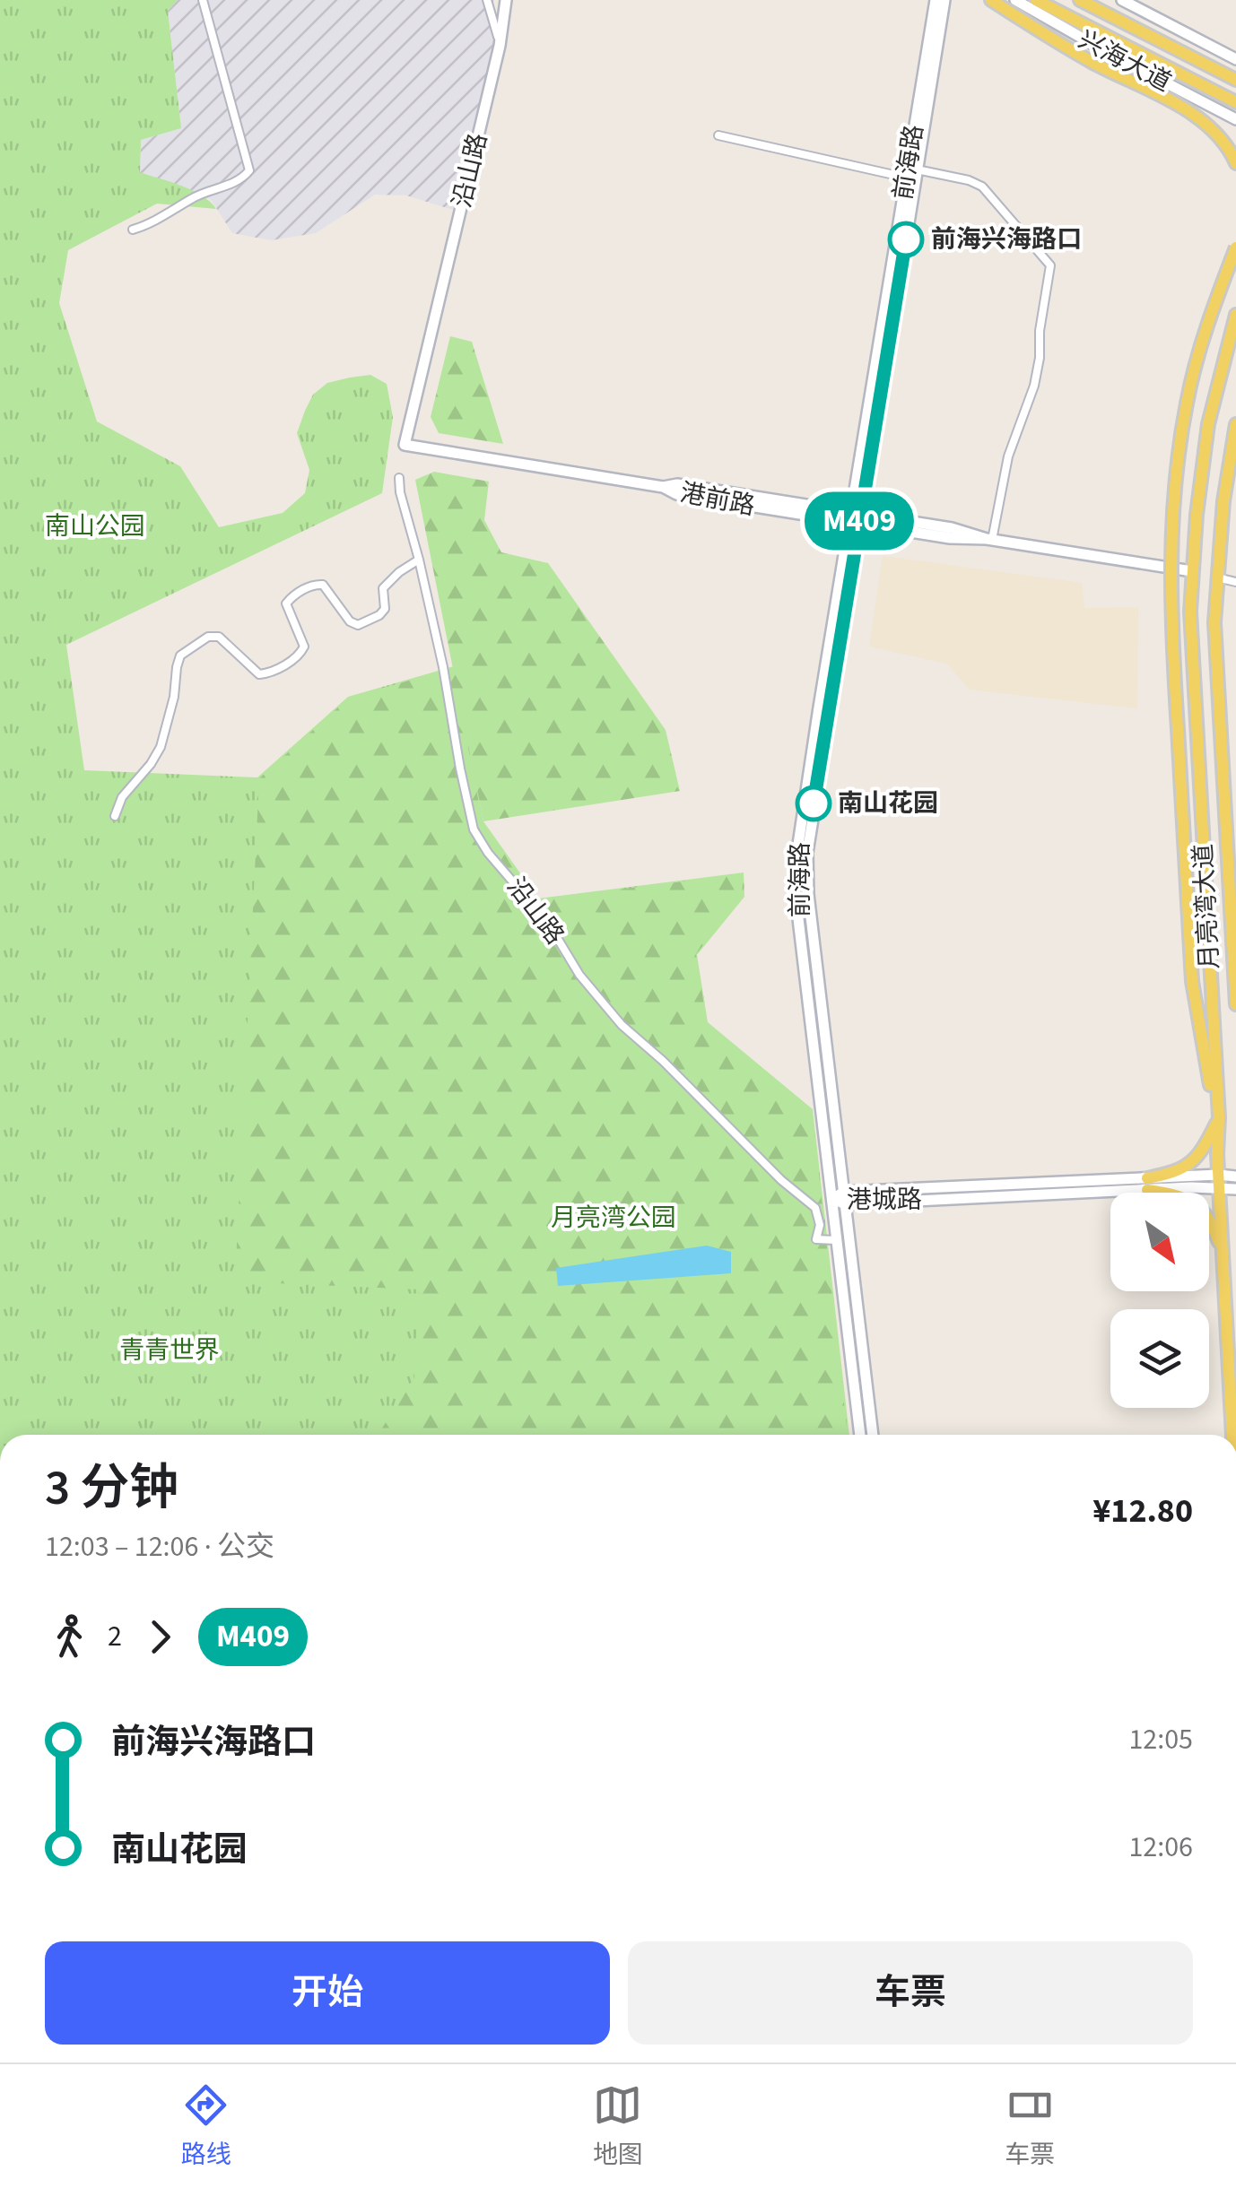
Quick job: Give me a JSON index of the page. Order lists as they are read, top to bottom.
{
  "streets": {
    "main road": ["月亮湾大道"],
    "street": [
      "兴海大道",
      "前海路",
      "沿山路",
      "港前路",
      "港城路"
    ]
  },
  "crossings": [
    ["前海路", "沿山路"],
    ["前海路", "港前路"],
    ["前海路", "港城路"],
    ["沿山路", "港前路"],
    ["港前路", "月亮湾大道"],
    ["月亮湾大道", "港城路"]
  ],
  "parks": ["南山公园", "月亮湾公园", "青青世界"],
  "places": ["前海兴海路口", "南山花园"],
  "lines": ["bus line M409"],
  "north": "bottom right",
  "page": {
    "on_map": "M409",
    "heading": ["3 分钟", "12:03 – 12:06 · 公交", "¥12.80"],
    "legs": ["2", "M409"],
    "list": [
      {
        "name": "前海兴海路口",
        "value": "12:05"
      },
      {
        "name": "南山花园",
        "value": "12:06"
      }
    ],
    "buttons": ["开始", "车票"],
    "tabs": ["路线", "地图", "车票"]
  }
}
